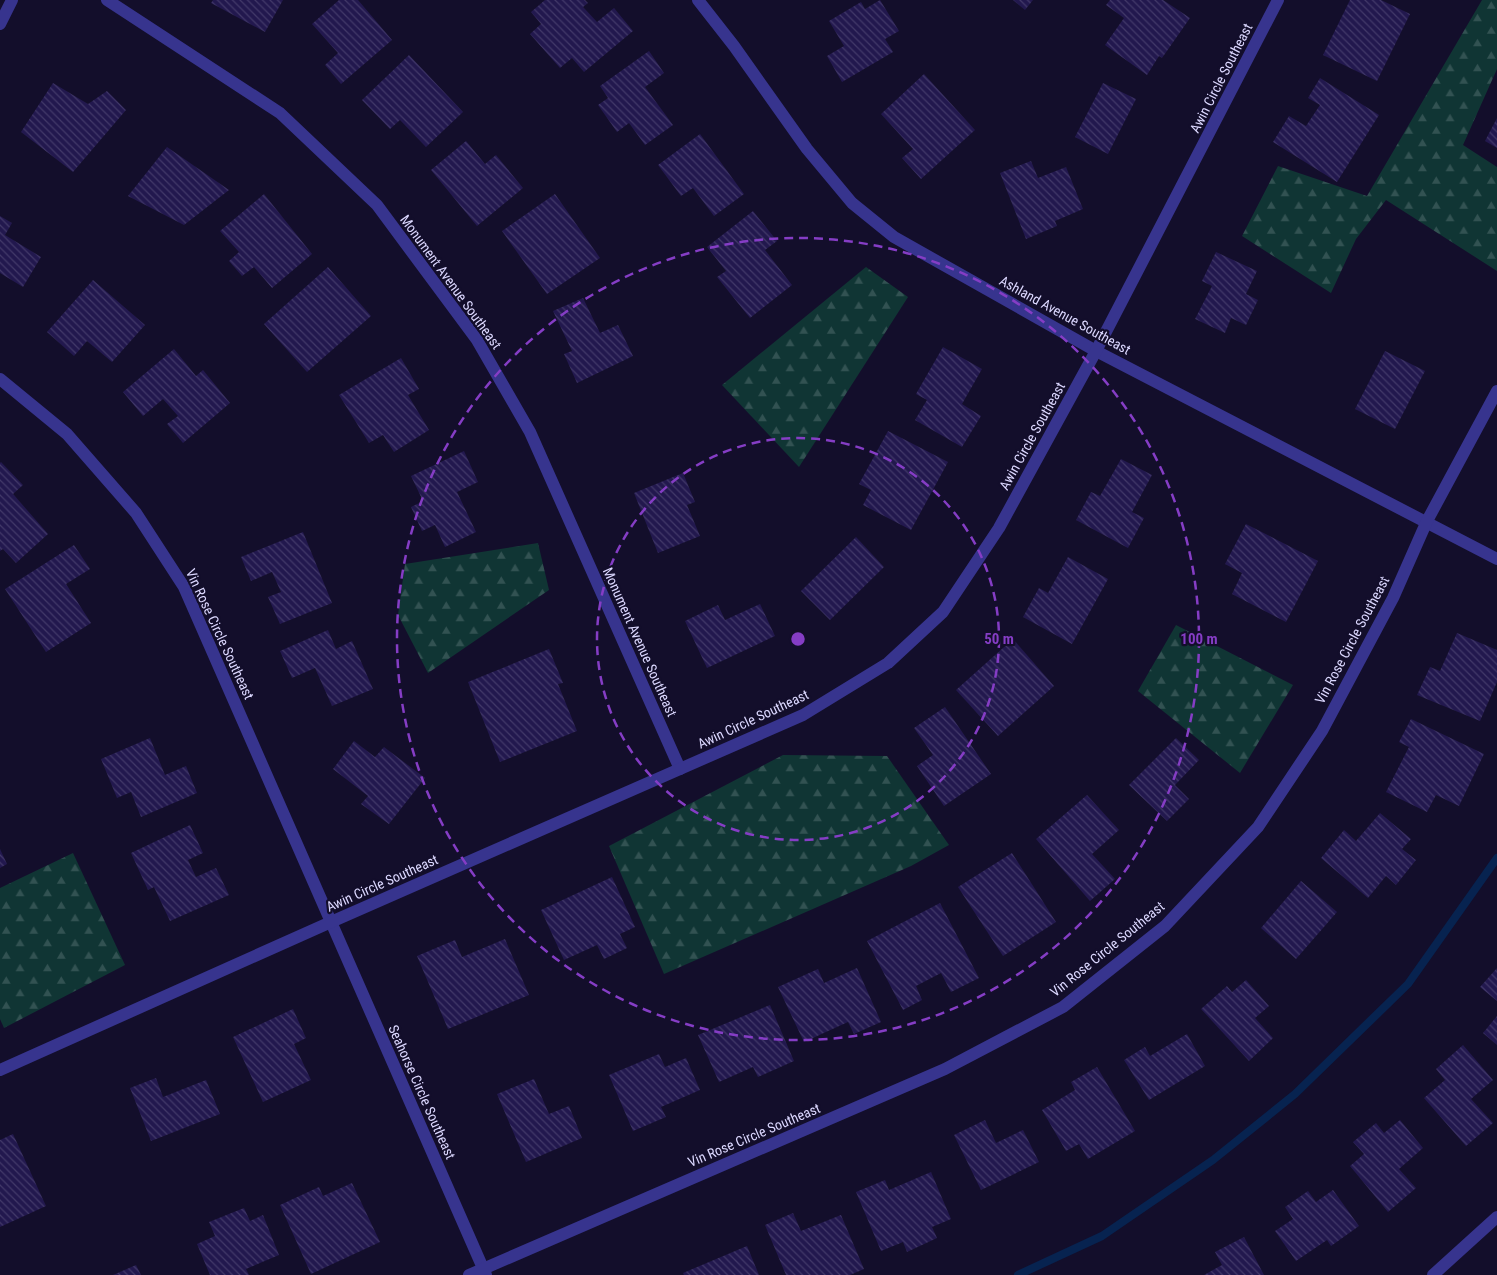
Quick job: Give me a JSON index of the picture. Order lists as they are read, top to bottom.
{
  "streets": {
    "street": [
      "Awin Circle Southeast",
      "Monument Avenue Southeast",
      "Ashland Avenue Southeast",
      "Vin Rose Circle Southeast",
      "Seahorse Circle Southeast"
    ]
  },
  "crossings": [
    ["Awin Circle Southeast", "Monument Avenue Southeast"],
    ["Awin Circle Southeast", "Ashland Avenue Southeast"],
    ["Awin Circle Southeast", "Vin Rose Circle Southeast"],
    ["Awin Circle Southeast", "Seahorse Circle Southeast"],
    ["Ashland Avenue Southeast", "Vin Rose Circle Southeast"],
    ["Vin Rose Circle Southeast", "Seahorse Circle Southeast"]
  ],
  "rings": ["50 m", "100 m"]
}
